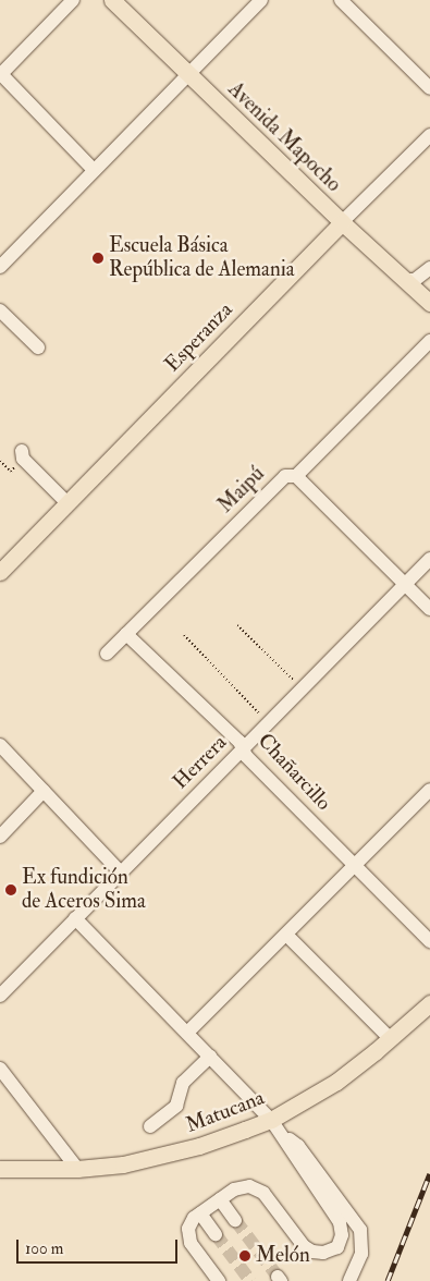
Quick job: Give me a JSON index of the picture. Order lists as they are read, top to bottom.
{
  "streets": {
    "main road": ["Avenida Mapocho", "Esperanza", "Matucana"],
    "street": ["Maipú", "Herrera", "Chañarcillo"]
  },
  "crossings": [
    ["Avenida Mapocho", "Esperanza"],
    ["Maipú", "Chañarcillo"],
    ["Herrera", "Chañarcillo"]
  ],
  "places": ["Escuela Básica República de Alemania", "Ex fundición de Aceros Sima", "Melón"],
  "scale_bar": "100 m"
}
